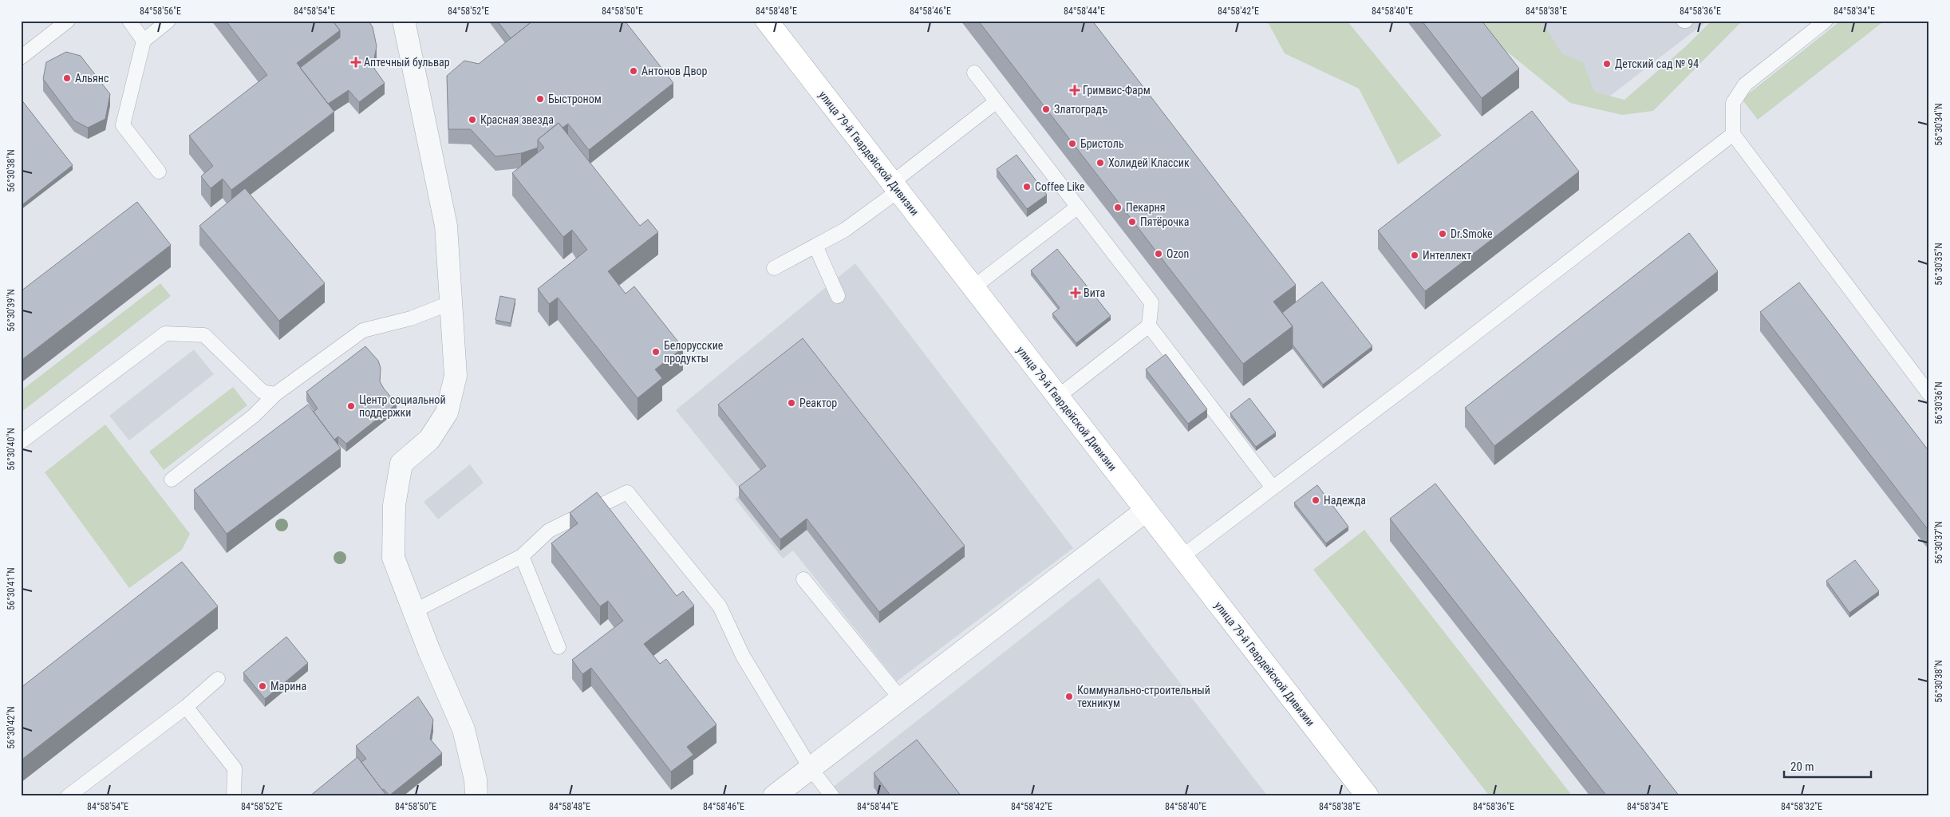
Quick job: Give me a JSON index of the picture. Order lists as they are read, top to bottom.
{
  "streets": {
    "main road": ["улица 79-й Гвардейской Дивизии"]
  },
  "places": {
    "health": ["Аптечный бульвар", "Гримвис-Фарм", "Вита"],
    "other": [
      "Детский сад № 94",
      "Антонов Двор",
      "Альянс",
      "Быстроном",
      "Златоградъ",
      "Красная звезда",
      "Бристоль",
      "Холидей Классик",
      "Coffee Like",
      "Пекарня",
      "Пятёрочка",
      "Dr.Smoke",
      "Ozon",
      "Интеллект",
      "Белорусские продукты",
      "Реактор",
      "Центр социальной поддержки",
      "Надежда",
      "Марина",
      "Коммунально-строительный техникум"
    ]
  },
  "scale_bar": "20 m",
  "coordinates": [
    "84°58'56\"E",
    "84°58'54\"E",
    "84°58'52\"E",
    "84°58'50\"E",
    "84°58'48\"E",
    "84°58'46\"E",
    "84°58'44\"E",
    "84°58'42\"E",
    "84°58'40\"E",
    "84°58'38\"E",
    "84°58'36\"E",
    "84°58'34\"E",
    "56°30'34\"N",
    "56°30'38\"N",
    "56°30'35\"N",
    "56°30'39\"N",
    "56°30'36\"N",
    "56°30'40\"N",
    "56°30'37\"N",
    "56°30'41\"N",
    "56°30'42\"N",
    "84°58'32\"E"
  ]
}
